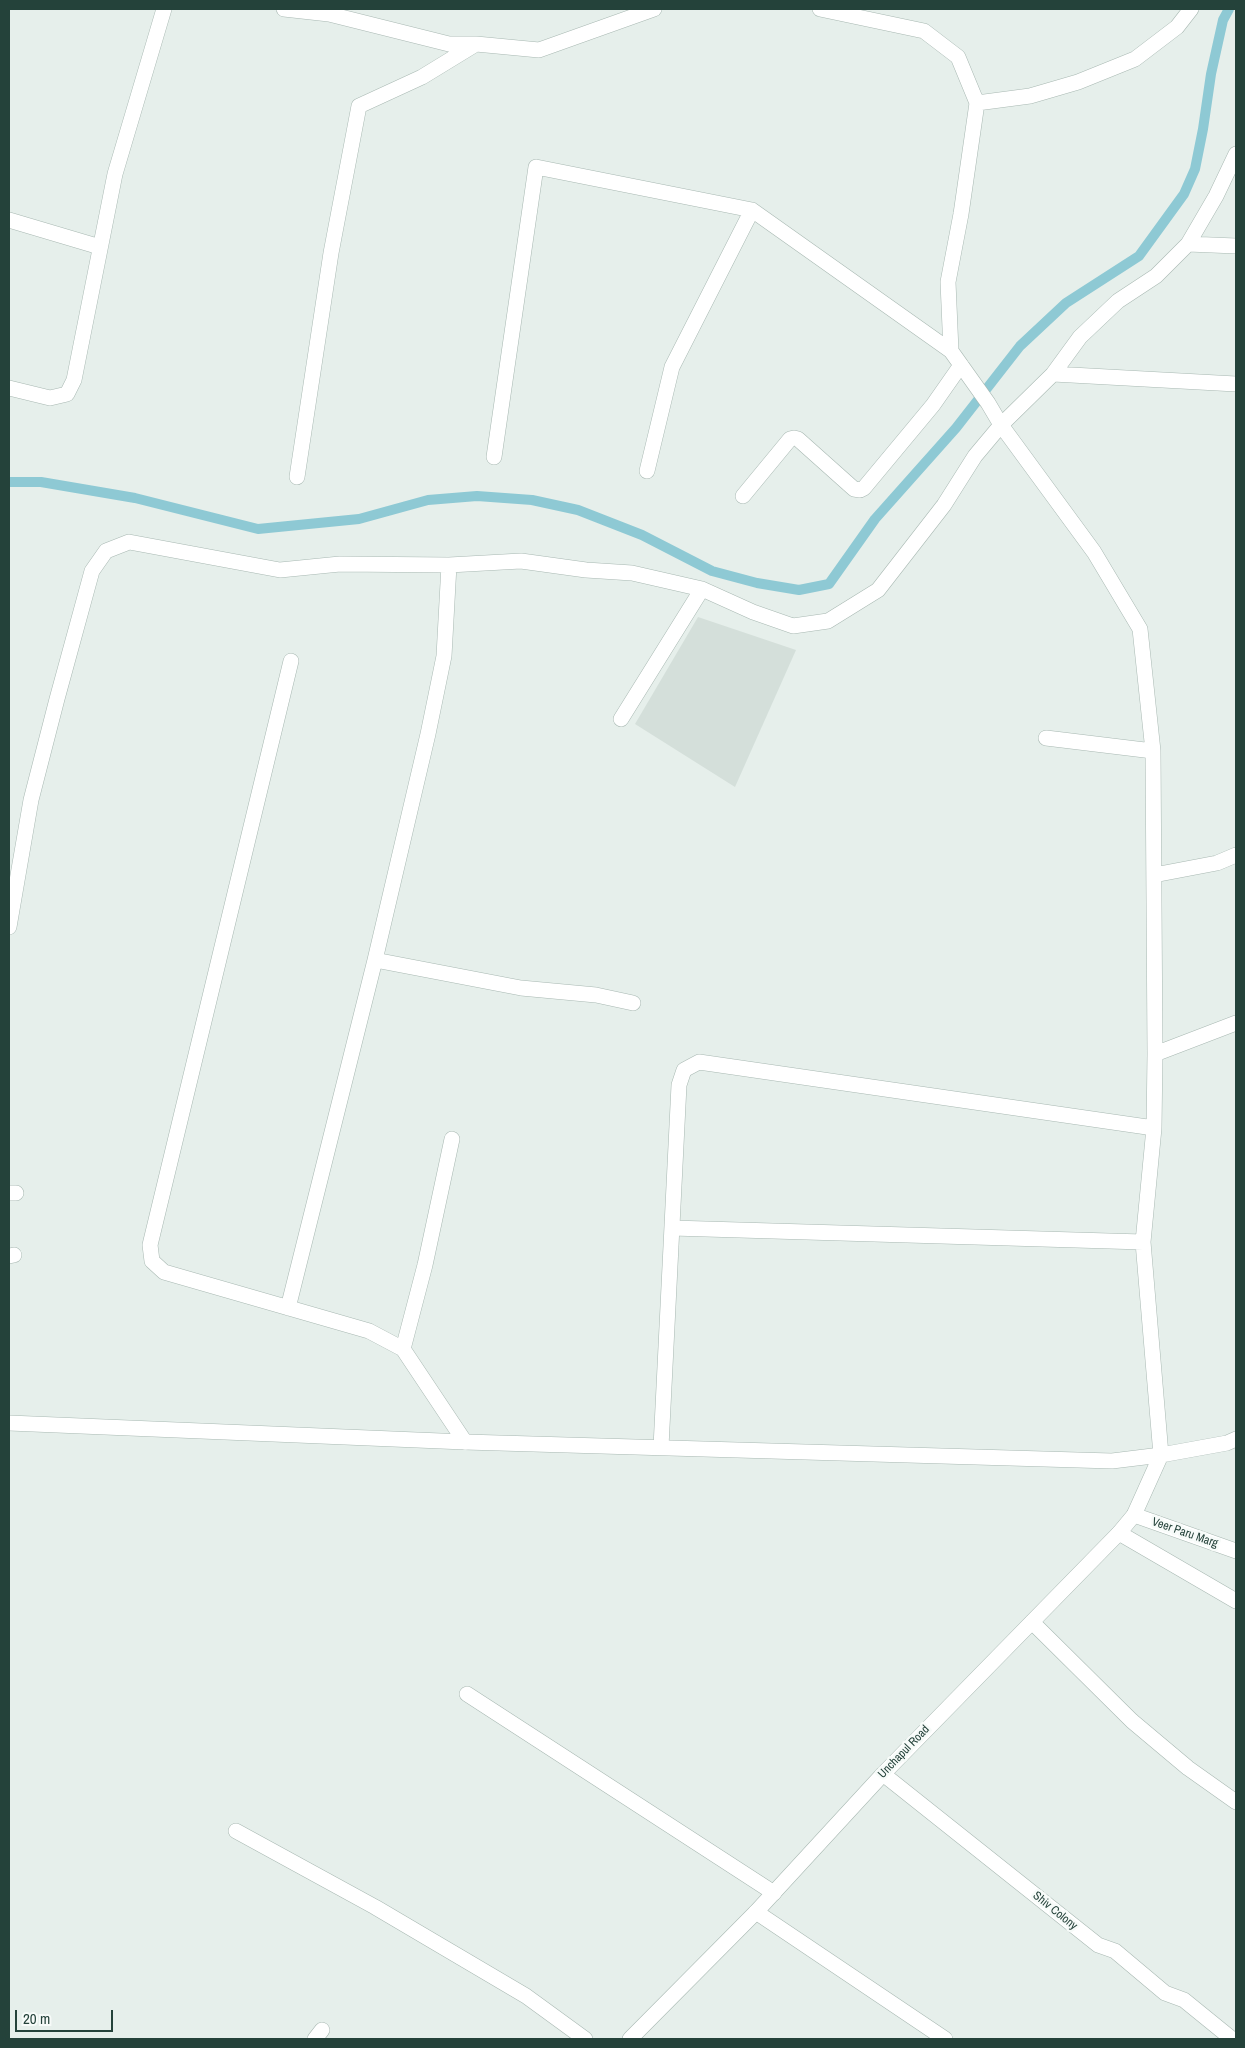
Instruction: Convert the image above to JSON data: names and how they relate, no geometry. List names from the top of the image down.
{
  "streets": {
    "street": ["Veer Paru Marg", "Unchapul Road", "Shiv Colony"]
  },
  "crossings": [
    ["Veer Paru Marg", "Unchapul Road"],
    ["Unchapul Road", "Shiv Colony"]
  ],
  "scale_bar": "20 m"
}
